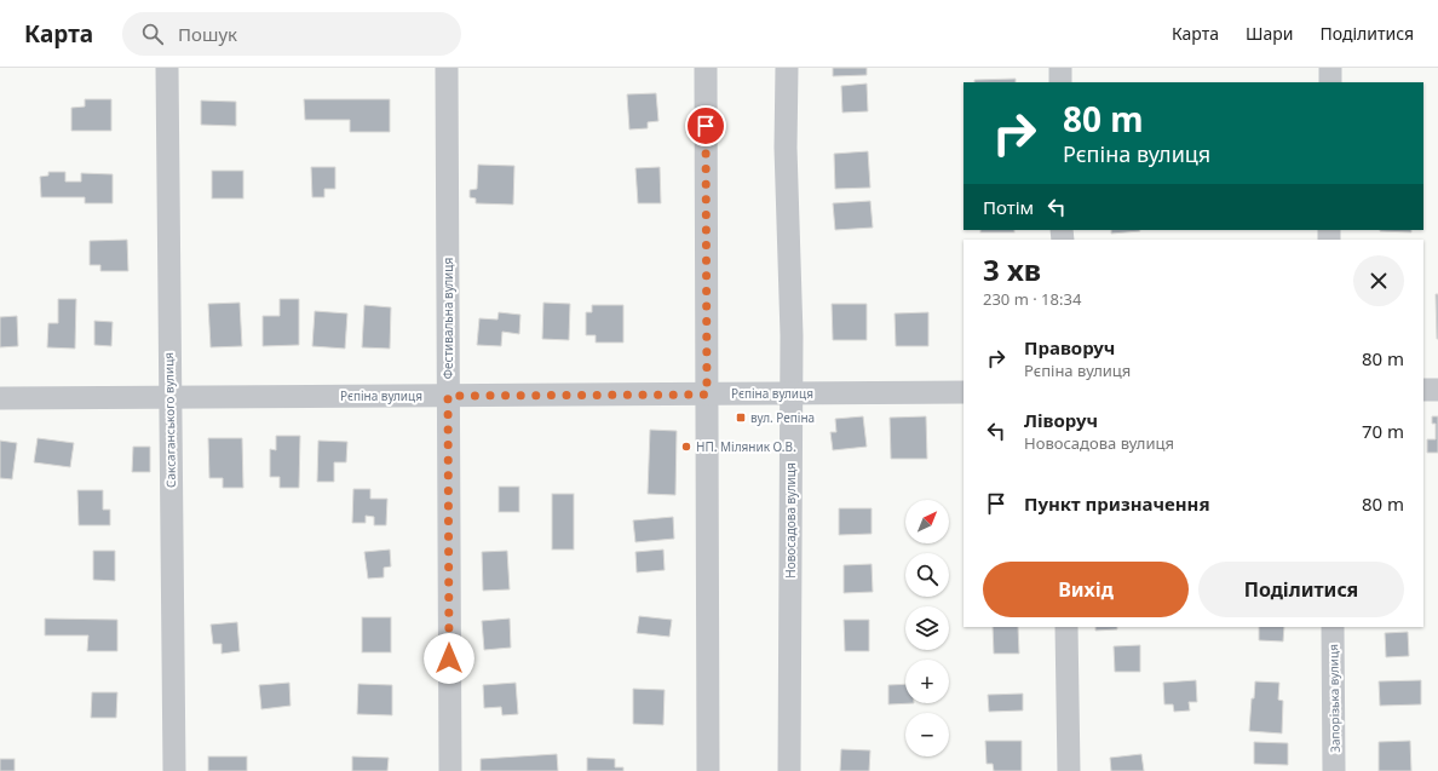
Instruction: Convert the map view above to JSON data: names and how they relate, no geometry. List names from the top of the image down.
{
  "streets": {
    "street": [
      "Фестивальна вулиця",
      "Рєпіна вулиця",
      "Саксаганського вулиця",
      "Новосадова вулиця",
      "Запорізька вулиця"
    ]
  },
  "crossings": [
    ["Фестивальна вулиця", "Рєпіна вулиця"],
    ["Рєпіна вулиця", "Саксаганського вулиця"],
    ["Рєпіна вулиця", "Новосадова вулиця"]
  ],
  "places": {
    "transit": ["вул. Репіна"],
    "other": ["НП. Міляник О.В."]
  },
  "north": "top right",
  "page": {
    "header": "Карта",
    "search": "Пошук",
    "nav": ["Карта", "Шари", "Поділитися"],
    "turn": ["80 m", "Рєпіна вулиця"],
    "then": "Потім",
    "heading": ["3 хв", "230 m · 18:34"],
    "list": [
      {
        "name": "Праворуч",
        "note": "Рєпіна вулиця",
        "value": "80 m"
      },
      {
        "name": "Ліворуч",
        "note": "Новосадова вулиця",
        "value": "70 m"
      },
      {
        "name": "Пункт призначення",
        "value": "80 m"
      }
    ],
    "map_buttons": ["+", "−"],
    "buttons": ["Вихід", "Поділитися"]
  }
}
